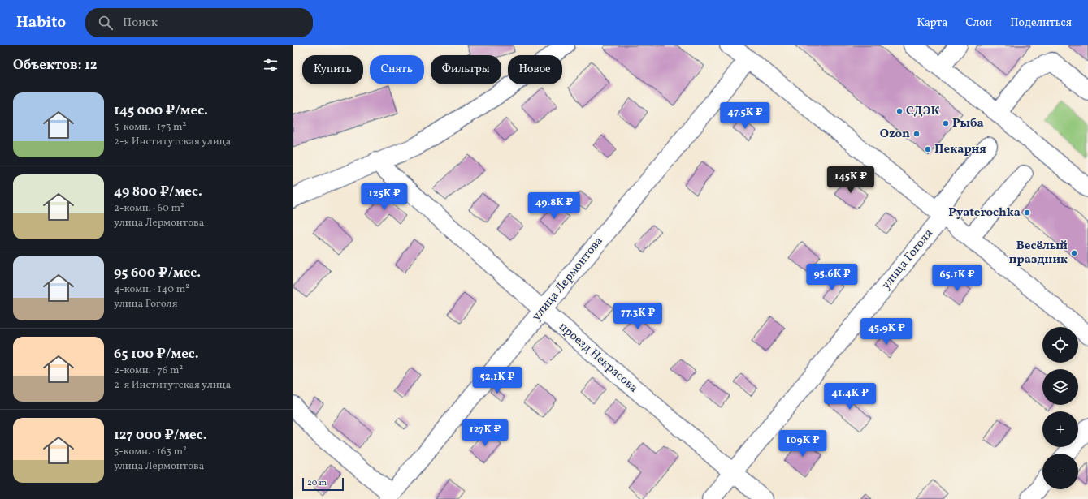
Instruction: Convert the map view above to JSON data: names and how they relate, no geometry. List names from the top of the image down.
{
  "streets": {
    "street": ["улица Гоголя", "улица Лермонтова", "проезд Некрасова"]
  },
  "crossings": [
    ["улица Гоголя", "проезд Некрасова"],
    ["улица Лермонтова", "проезд Некрасова"]
  ],
  "places": [
    "СДЭК",
    "Рыба",
    "Ozon",
    "Пекарня",
    "Pyaterochka",
    "Весёлый праздник"
  ],
  "scale_bar": "20 m",
  "page": {
    "header": "Habito",
    "search": "Поиск",
    "nav": ["Карта", "Слои", "Поделиться"],
    "heading": "Объектов: 12",
    "chip": [
      "Купить",
      "Снять",
      "Фильтры",
      "Новое"
    ],
    "list": [
      {
        "name": "145 000 ₽/мес.",
        "note": "5-комн. · 173 m² · 2-я Институтская улица"
      },
      {
        "name": "49 800 ₽/мес.",
        "note": "2-комн. · 60 m² · улица Лермонтова"
      },
      {
        "name": "95 600 ₽/мес.",
        "note": "4-комн. · 140 m² · улица Гоголя"
      },
      {
        "name": "65 100 ₽/мес.",
        "note": "2-комн. · 76 m² · 2-я Институтская улица"
      },
      {
        "name": "127 000 ₽/мес.",
        "note": "5-комн. · 163 m² · улица Лермонтова"
      }
    ],
    "price": [
      "47.5K ₽",
      "145K ₽",
      "125K ₽",
      "49.8K ₽",
      "95.6K ₽",
      "65.1K ₽",
      "77.3K ₽",
      "45.9K ₽",
      "52.1K ₽",
      "41.4K ₽",
      "127K ₽",
      "109K ₽"
    ],
    "map_buttons": ["+", "−"],
    "scale": "20 m"
  }
}
